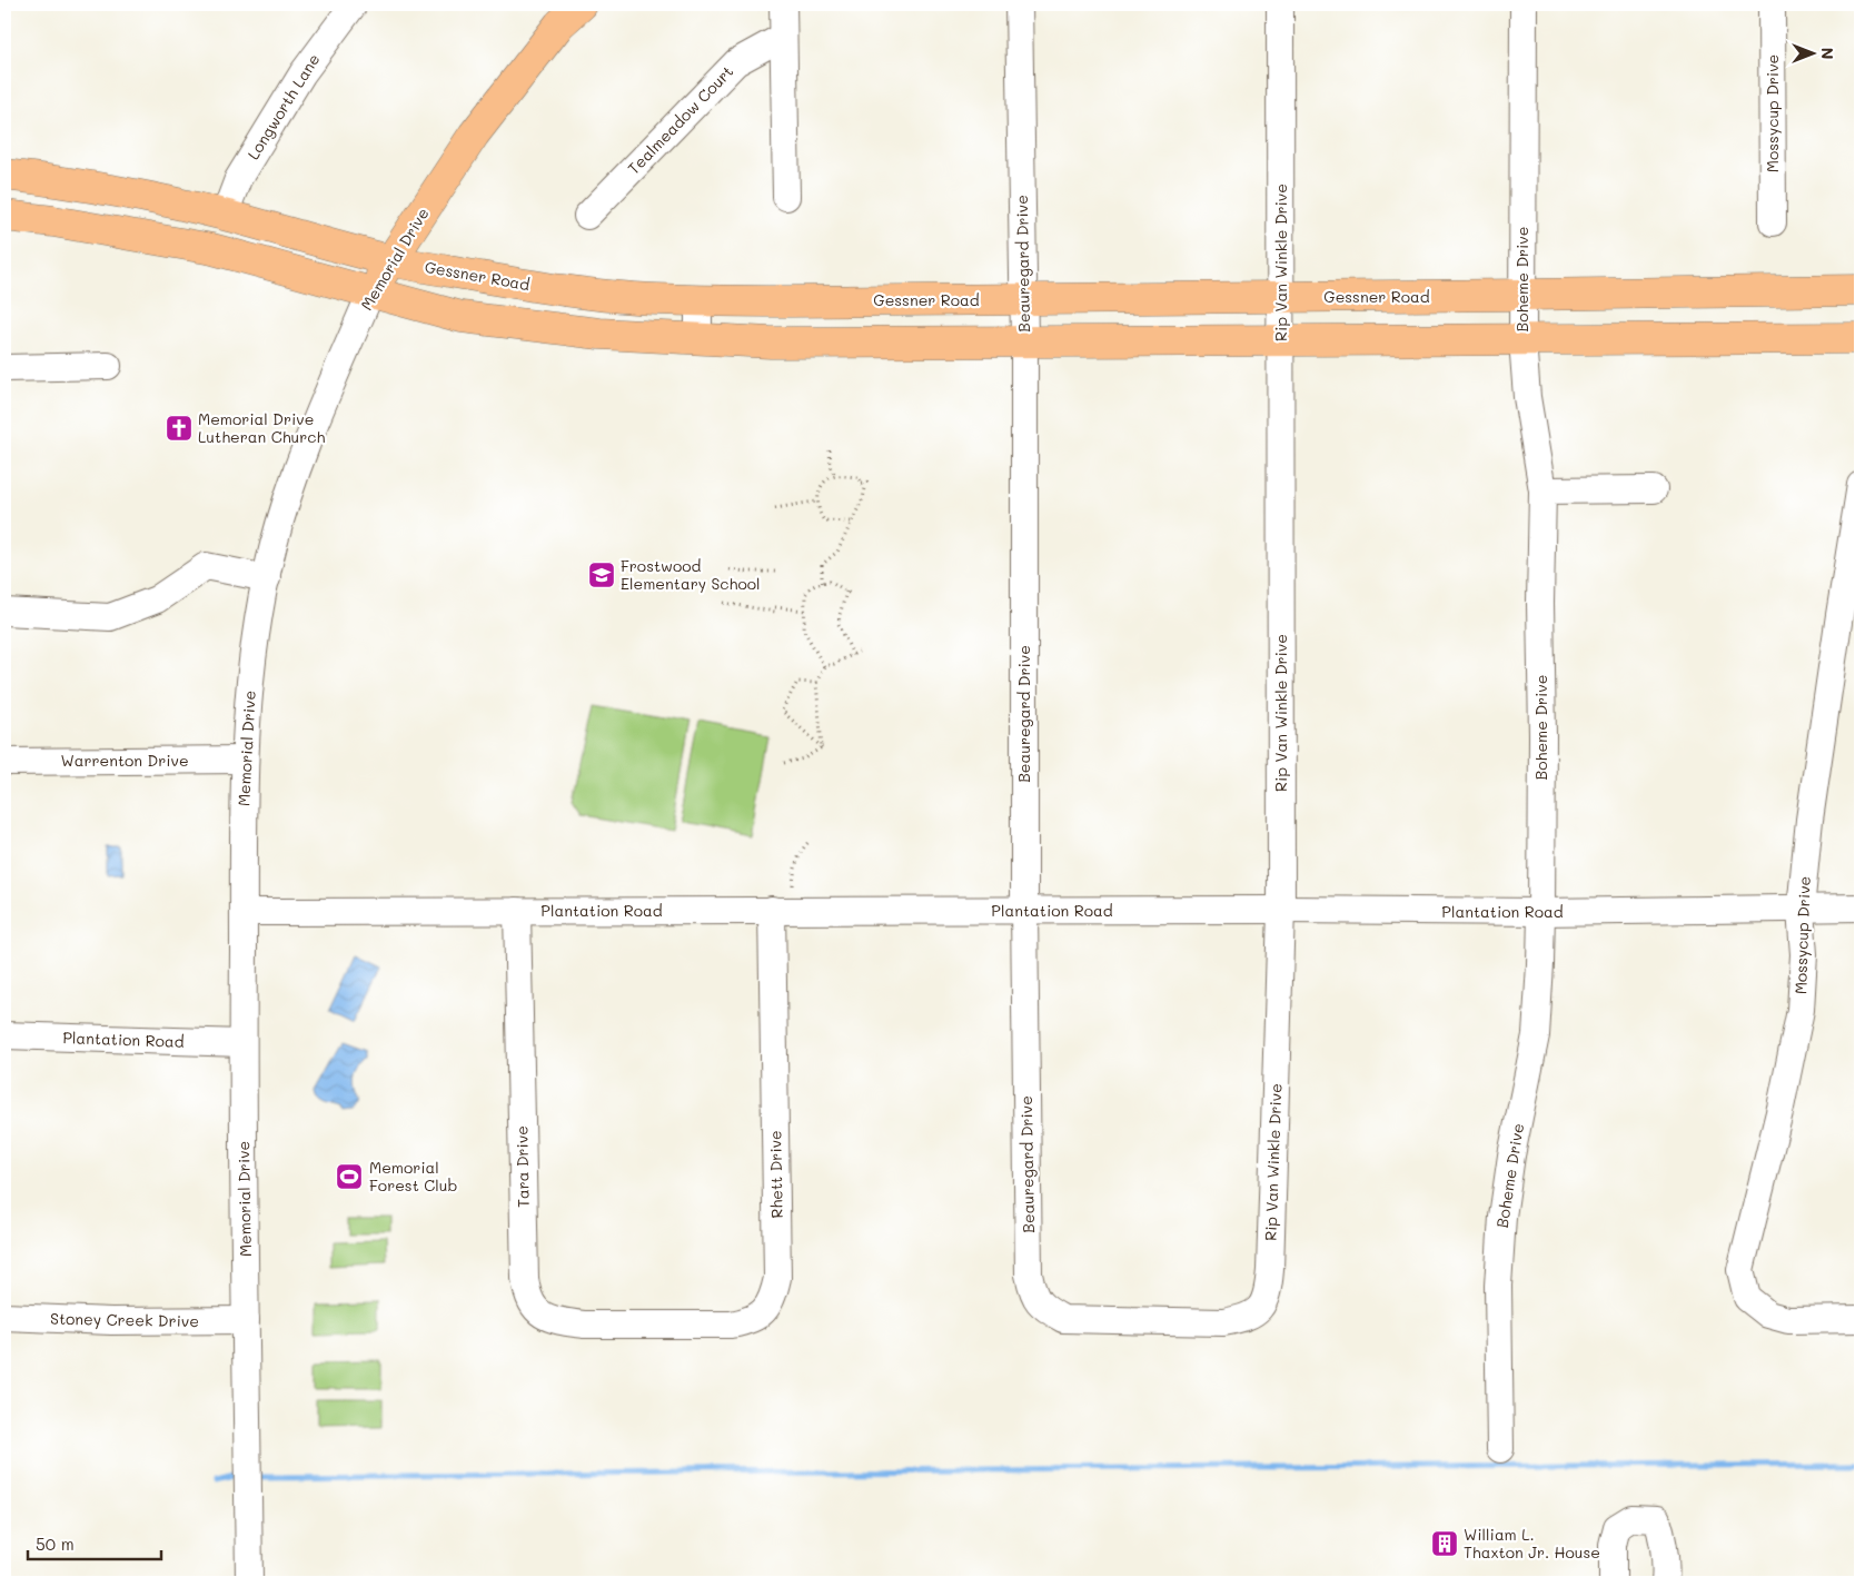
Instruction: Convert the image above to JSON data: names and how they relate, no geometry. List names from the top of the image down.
{
  "streets": {
    "main road": ["Memorial Drive", "Gessner Road"],
    "street": [
      "Longworth Lane",
      "Mossycup Drive",
      "Tealmeadow Court",
      "Rip Van Winkle Drive",
      "Beauregard Drive",
      "Boheme Drive",
      "Warrenton Drive",
      "Plantation Road",
      "Tara Drive",
      "Rhett Drive",
      "Stoney Creek Drive"
    ]
  },
  "crossings": [
    ["Longworth Lane", "Gessner Road"],
    ["Mossycup Drive", "Plantation Road"],
    ["Memorial Drive", "Gessner Road"],
    ["Memorial Drive", "Warrenton Drive"],
    ["Memorial Drive", "Plantation Road"],
    ["Memorial Drive", "Stoney Creek Drive"],
    ["Rip Van Winkle Drive", "Beauregard Drive"],
    ["Rip Van Winkle Drive", "Gessner Road"],
    ["Rip Van Winkle Drive", "Plantation Road"],
    ["Beauregard Drive", "Gessner Road"],
    ["Beauregard Drive", "Plantation Road"],
    ["Gessner Road", "Boheme Drive"],
    ["Boheme Drive", "Plantation Road"],
    ["Plantation Road", "Tara Drive"],
    ["Plantation Road", "Rhett Drive"],
    ["Tara Drive", "Rhett Drive"]
  ],
  "places": {
    "church": ["Memorial Drive Lutheran Church"],
    "school or university": ["Frostwood Elementary School"],
    "sports": ["Memorial Forest Club"],
    "building": ["William L. Thaxton Jr. House"]
  },
  "scale_bar": "50 m",
  "north": "right"
}
